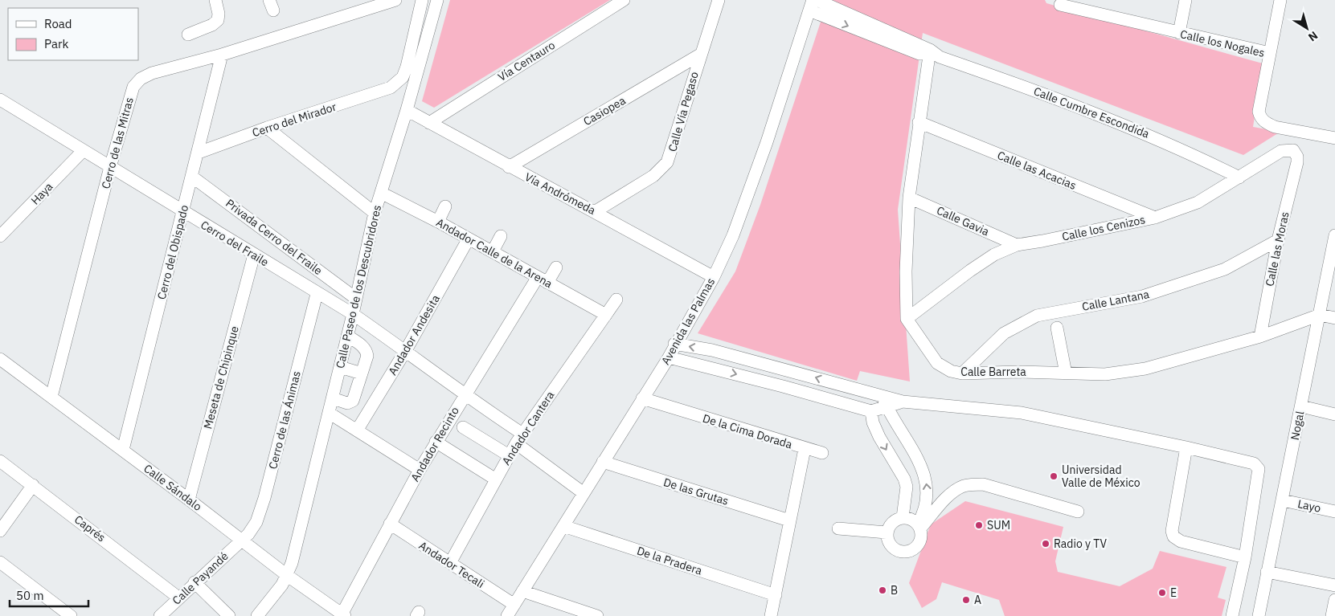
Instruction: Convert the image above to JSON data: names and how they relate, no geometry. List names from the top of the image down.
{
  "streets": {
    "street": [
      "Calle los Nogales",
      "Vía Centauro",
      "Casiopea",
      "Calle Vía Pegaso",
      "Calle Cumbre Escondida",
      "Cerro del Mirador",
      "Cerro de las Mitras",
      "Calle las Acacias",
      "Haya",
      "Vía Andrómeda",
      "Calle Gavia",
      "Calle los Cenizos",
      "Privada Cerro del Fraile",
      "Cerro del Fraile",
      "Calle las Moras",
      "Cerro del Obispado",
      "Andador Calle de la Arena",
      "Calle Paseo de los Descubridores",
      "Calle Lantana",
      "Avenida las Palmas",
      "Andador Andesita",
      "Calle Barreta",
      "Meseta de Chipinque",
      "Cerro de las Ánimas",
      "Nogal",
      "Andador Cantera",
      "De la Cima Dorada",
      "Andador Recinto",
      "Calle Sándalo",
      "De las Grutas",
      "Layo",
      "Caprés",
      "De la Pradera",
      "Andador Tecali",
      "Calle Payandé"
    ]
  },
  "crossings": [
    ["Vía Centauro", "Vía Andrómeda"],
    ["Casiopea", "Calle Vía Pegaso"],
    ["Casiopea", "Vía Andrómeda"],
    ["Calle Vía Pegaso", "Vía Andrómeda"],
    ["Calle Cumbre Escondida", "Calle los Cenizos"],
    ["Calle Cumbre Escondida", "Avenida las Palmas"],
    ["Cerro del Mirador", "Cerro del Obispado"],
    ["Cerro de las Mitras", "Cerro del Fraile"],
    ["Cerro de las Mitras", "Cerro del Obispado"],
    ["Cerro de las Mitras", "Calle Sándalo"],
    ["Calle las Acacias", "Calle los Cenizos"],
    ["Haya", "Cerro del Fraile"],
    ["Vía Andrómeda", "Calle Paseo de los Descubridores"],
    ["Vía Andrómeda", "Avenida las Palmas"],
    ["Calle Gavia", "Calle los Cenizos"],
    ["Calle los Cenizos", "Calle las Moras"],
    ["Calle los Cenizos", "Calle Barreta"],
    ["Privada Cerro del Fraile", "Cerro del Obispado"],
    ["Privada Cerro del Fraile", "Calle Paseo de los Descubridores"],
    ["Cerro del Fraile", "Cerro del Obispado"],
    ["Cerro del Fraile", "Calle Paseo de los Descubridores"],
    ["Cerro del Fraile", "Andador Andesita"],
    ["Cerro del Fraile", "Meseta de Chipinque"],
    ["Cerro del Fraile", "Cerro de las Ánimas"],
    ["Cerro del Fraile", "Andador Cantera"],
    ["Cerro del Fraile", "Andador Recinto"],
    ["Calle las Moras", "Calle Lantana"],
    ["Calle las Moras", "Calle Barreta"],
    ["Cerro del Obispado", "Calle Sándalo"],
    ["Andador Calle de la Arena", "Calle Paseo de los Descubridores"],
    ["Andador Calle de la Arena", "Andador Andesita"],
    ["Andador Calle de la Arena", "Andador Cantera"],
    ["Andador Calle de la Arena", "Andador Recinto"],
    ["Calle Paseo de los Descubridores", "Calle Sándalo"],
    ["Calle Lantana", "Calle Barreta"],
    ["Avenida las Palmas", "De la Cima Dorada"],
    ["Avenida las Palmas", "De las Grutas"],
    ["Avenida las Palmas", "De la Pradera"],
    ["Avenida las Palmas", "Andador Tecali"],
    ["Calle Barreta", "Nogal"],
    ["Meseta de Chipinque", "Calle Sándalo"],
    ["Cerro de las Ánimas", "Calle Sándalo"],
    ["Cerro de las Ánimas", "Calle Payandé"],
    ["Nogal", "Layo"],
    ["Andador Cantera", "Andador Tecali"],
    ["De la Cima Dorada", "De las Grutas"],
    ["De la Cima Dorada", "De la Pradera"],
    ["Andador Recinto", "Calle Sándalo"],
    ["Andador Recinto", "Andador Tecali"],
    ["Calle Sándalo", "Calle Payandé"],
    ["Caprés", "Calle Payandé"]
  ],
  "places": [
    "Universidad Valle de México",
    "SUM",
    "Radio y TV",
    "B",
    "E",
    "A"
  ],
  "legend": ["Road", "Park"],
  "scale_bar": "50 m",
  "north": "bottom right"
}
